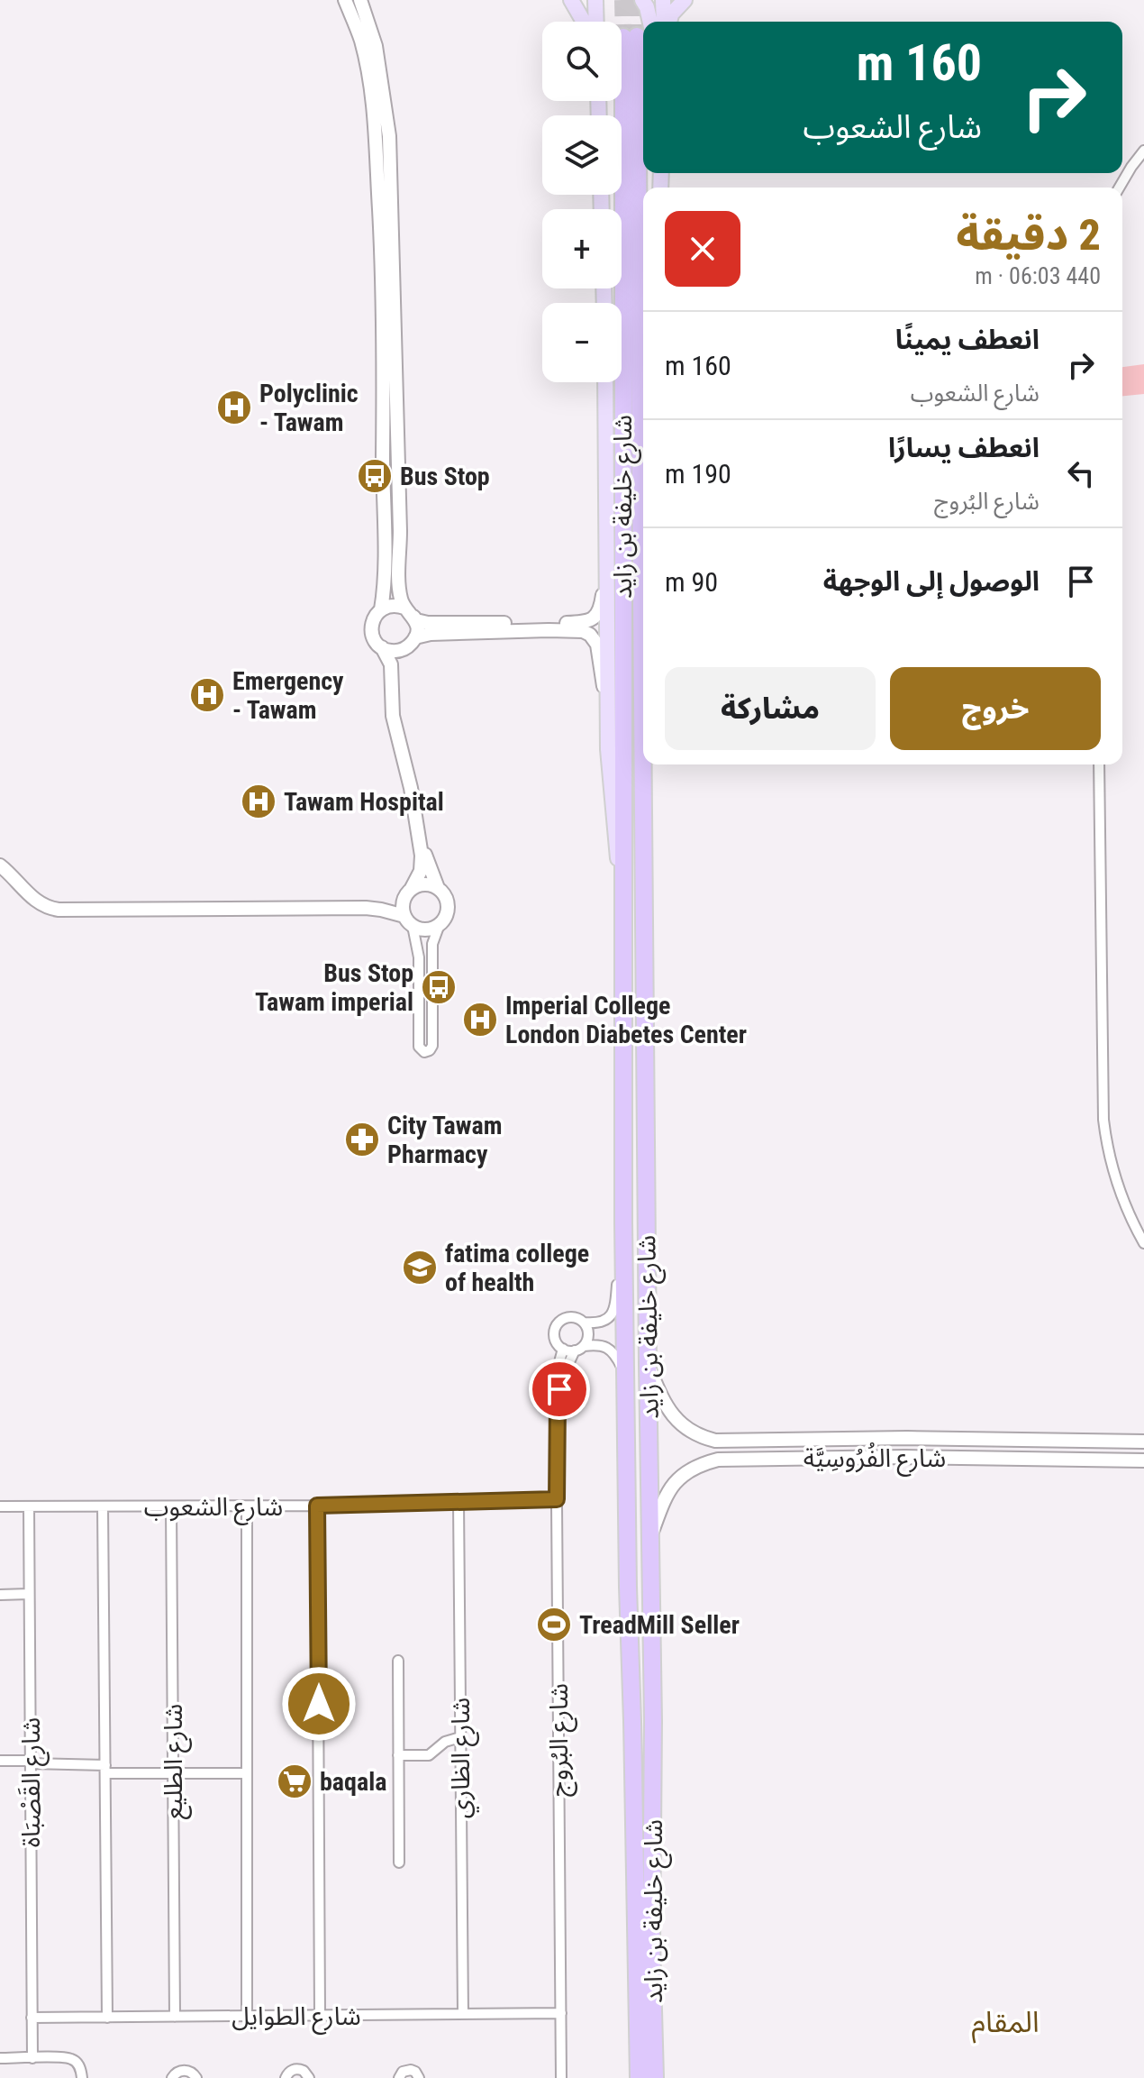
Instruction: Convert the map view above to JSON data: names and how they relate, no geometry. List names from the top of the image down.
{
  "streets": {
    "highway": ["شارع خليفة بن زايد"],
    "street": [
      "شارع الفُرُوسِيَّة",
      "شارع الشعوب",
      "شارع البُروج",
      "شارع الظاري",
      "شارع الطليع",
      "شارع القَصْبَاة",
      "شارع الطوايل"
    ]
  },
  "crossings": [
    ["شارع خليفة بن زايد", "شارع الفُرُوسِيَّة"],
    ["شارع الشعوب", "شارع البُروج"],
    ["شارع الشعوب", "شارع الظاري"],
    ["شارع الشعوب", "شارع الطليع"],
    ["شارع الشعوب", "شارع القَصْبَاة"],
    ["شارع البُروج", "شارع الطوايل"],
    ["شارع الظاري", "شارع الطوايل"],
    ["شارع الطليع", "شارع الطوايل"],
    ["شارع القَصْبَاة", "شارع الطوايل"]
  ],
  "districts": ["المقام"],
  "places": {
    "hospital": [
      "Polyclinic - Tawam",
      "Emergency - Tawam",
      "Tawam Hospital",
      "Imperial College London Diabetes Center"
    ],
    "bus stop": ["Bus Stop", "Bus Stop Tawam imperial"],
    "pharmacy": ["City Tawam Pharmacy"],
    "school or university": ["fatima college of health"],
    "sports": ["TreadMill Seller"],
    "supermarket": ["baqala"]
  },
  "page": {
    "map_buttons": ["+", "−"],
    "turn": ["160 m", "شارع الشعوب"],
    "heading": ["2 دقيقة", "440 m · 06:03"],
    "list": [
      {
        "name": "انعطف يمينًا",
        "note": "شارع الشعوب",
        "value": "160 m"
      },
      {
        "name": "انعطف يسارًا",
        "note": "شارع البُروج",
        "value": "190 m"
      },
      {
        "name": "الوصول إلى الوجهة",
        "value": "90 m"
      }
    ],
    "buttons": ["خروج", "مشاركة"]
  }
}
